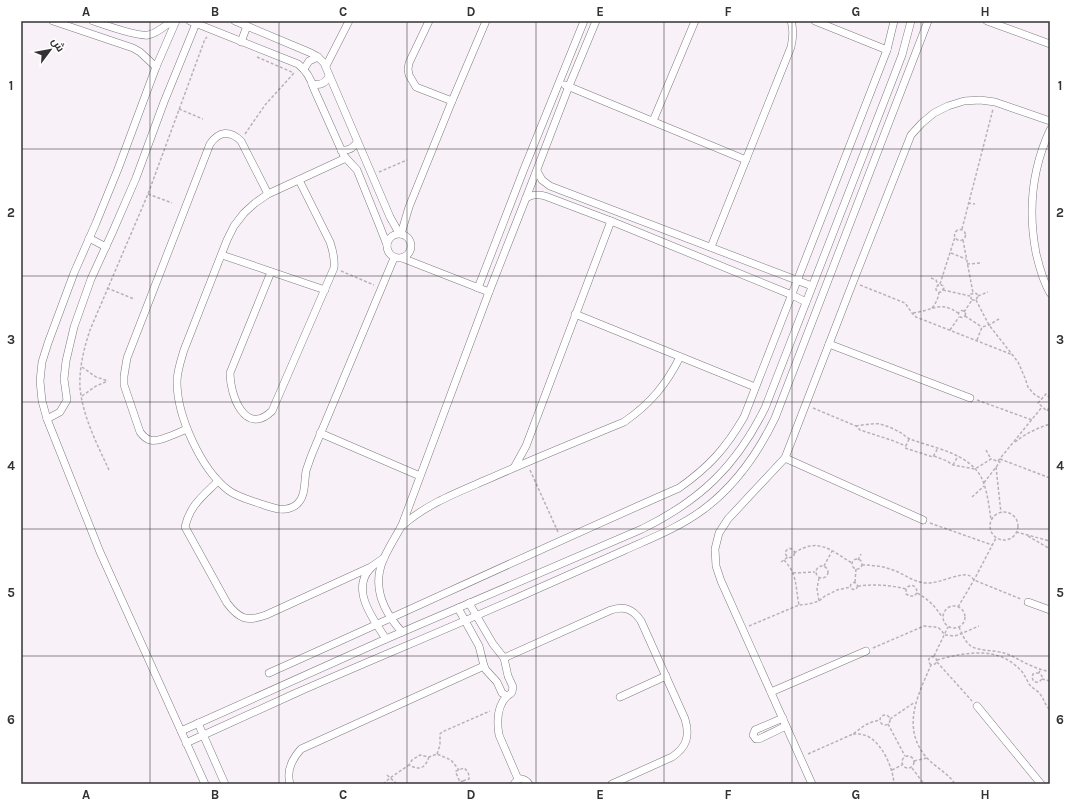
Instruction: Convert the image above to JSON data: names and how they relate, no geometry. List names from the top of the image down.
{
  "north": "top right",
  "grid": {
    "columns": [
      "A",
      "B",
      "C",
      "D",
      "E",
      "F",
      "G",
      "H"
    ],
    "rows": [
      "1",
      "2",
      "3",
      "4",
      "5",
      "6"
    ]
  }
}
